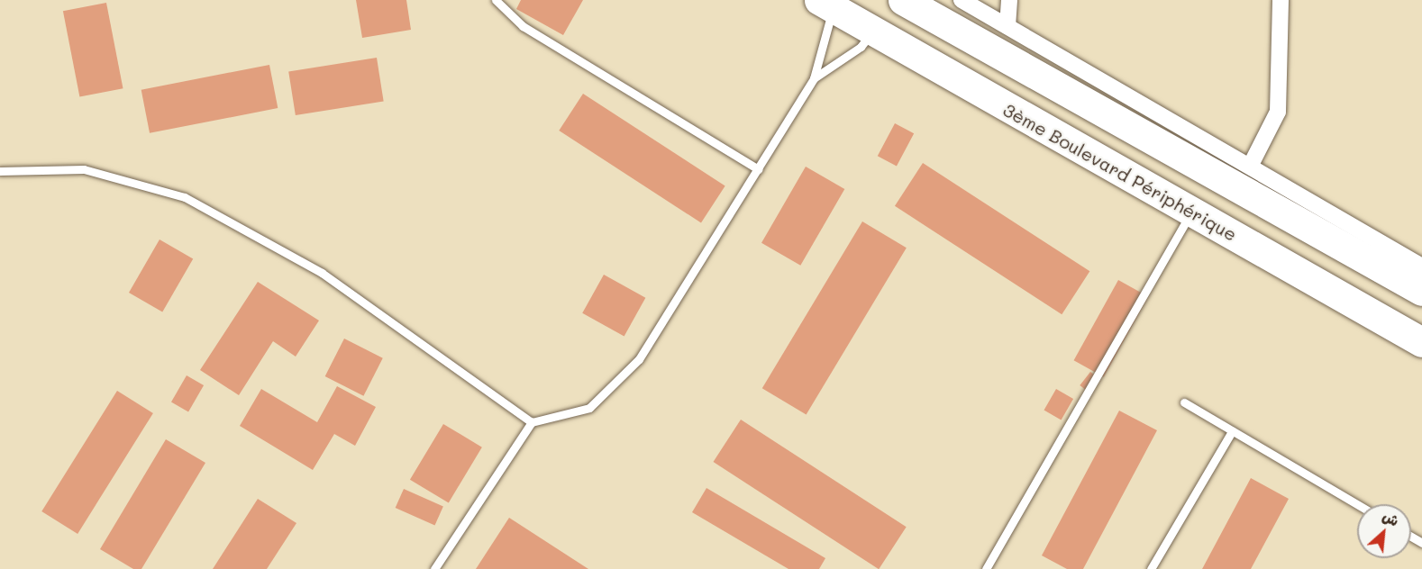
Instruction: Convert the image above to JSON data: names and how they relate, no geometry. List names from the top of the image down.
{
  "streets": {
    "highway": ["3ème Boulevard Périphérique"]
  },
  "north": "top right"
}
